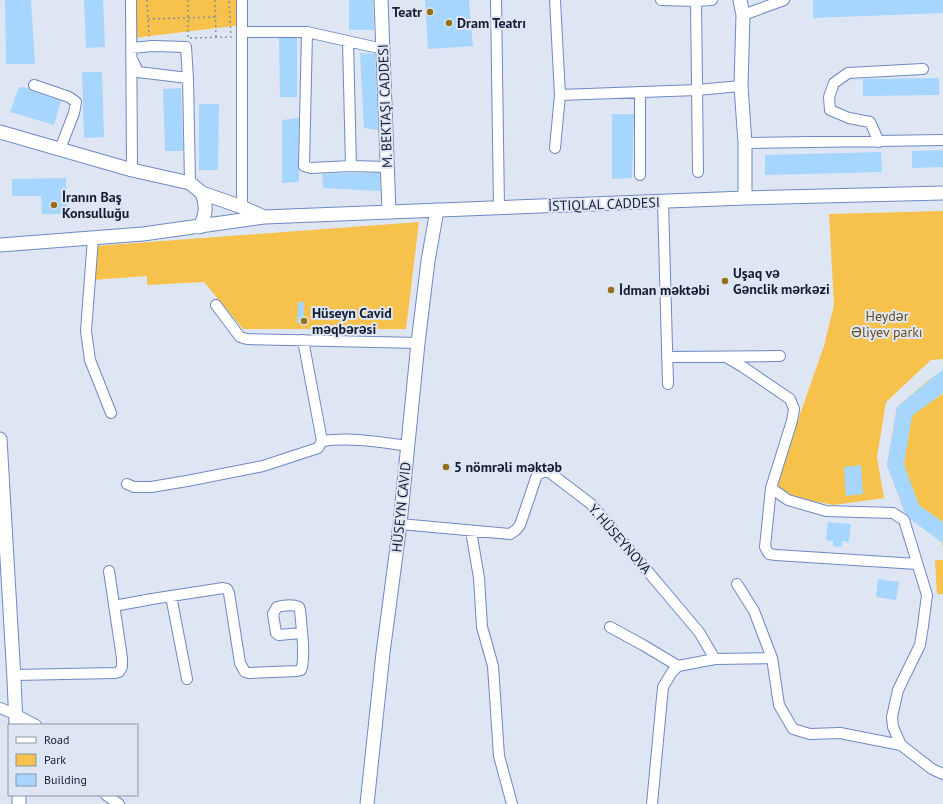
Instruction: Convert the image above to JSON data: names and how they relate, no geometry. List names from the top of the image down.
{
  "streets": {
    "main road": ["M. BEKTAŞI CADDESI", "İSTIQLAL CADDESI", "HÜSEYN CAVID"],
    "street": ["Y. HÜSEYNOVA"]
  },
  "crossings": [
    ["M. BEKTAŞI CADDESI", "İSTIQLAL CADDESI"],
    ["İSTIQLAL CADDESI", "HÜSEYN CAVID"],
    ["HÜSEYN CAVID", "Y. HÜSEYNOVA"]
  ],
  "parks": ["Heydər Əliyev parkı"],
  "places": [
    "Teatr",
    "Dram Teatrı",
    "İranın Baş Konsulluğu",
    "Uşaq və Gənclik mərkəzi",
    "İdman məktəbi",
    "Hüseyn Cavid məqbərəsi",
    "5 nömrəli məktəb"
  ],
  "legend": ["Road", "Park", "Building"]
}
